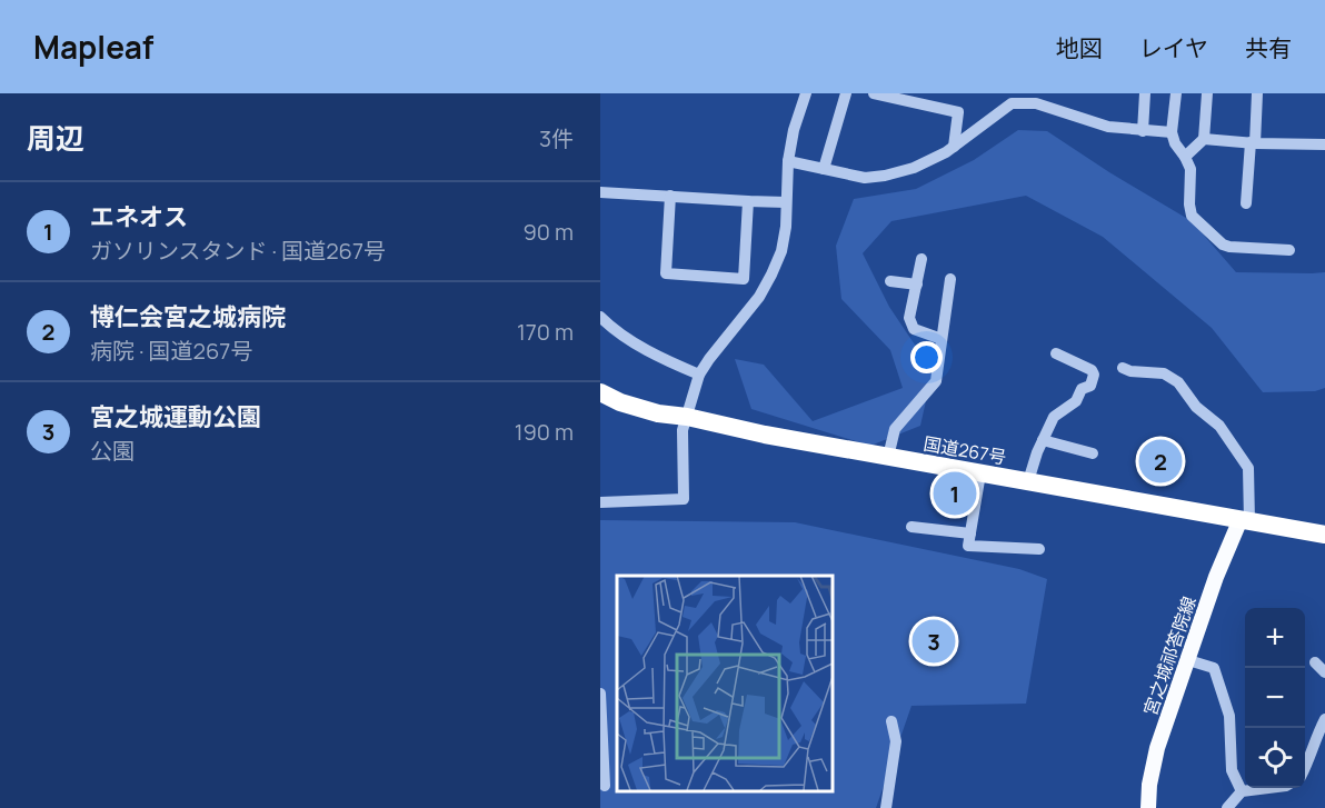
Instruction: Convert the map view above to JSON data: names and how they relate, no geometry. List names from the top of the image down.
{
  "streets": {
    "highway": ["国道267号"],
    "main road": ["宮之城祁答院線"]
  },
  "crossings": [
    ["国道267号", "宮之城祁答院線"]
  ],
  "page": {
    "header": "Mapleaf",
    "nav": ["地図", "レイヤ", "共有"],
    "heading": ["周辺", "3件"],
    "list": [
      {
        "mark": "1",
        "name": "エネオス",
        "note": "ガソリンスタンド · 国道267号",
        "value": "90 m"
      },
      {
        "mark": "2",
        "name": "博仁会宮之城病院",
        "note": "病院 · 国道267号",
        "value": "170 m"
      },
      {
        "mark": "3",
        "name": "宮之城運動公園",
        "note": "公園",
        "value": "190 m"
      }
    ],
    "pins": ["2", "1", "3"],
    "map_buttons": ["+", "−"]
  }
}
